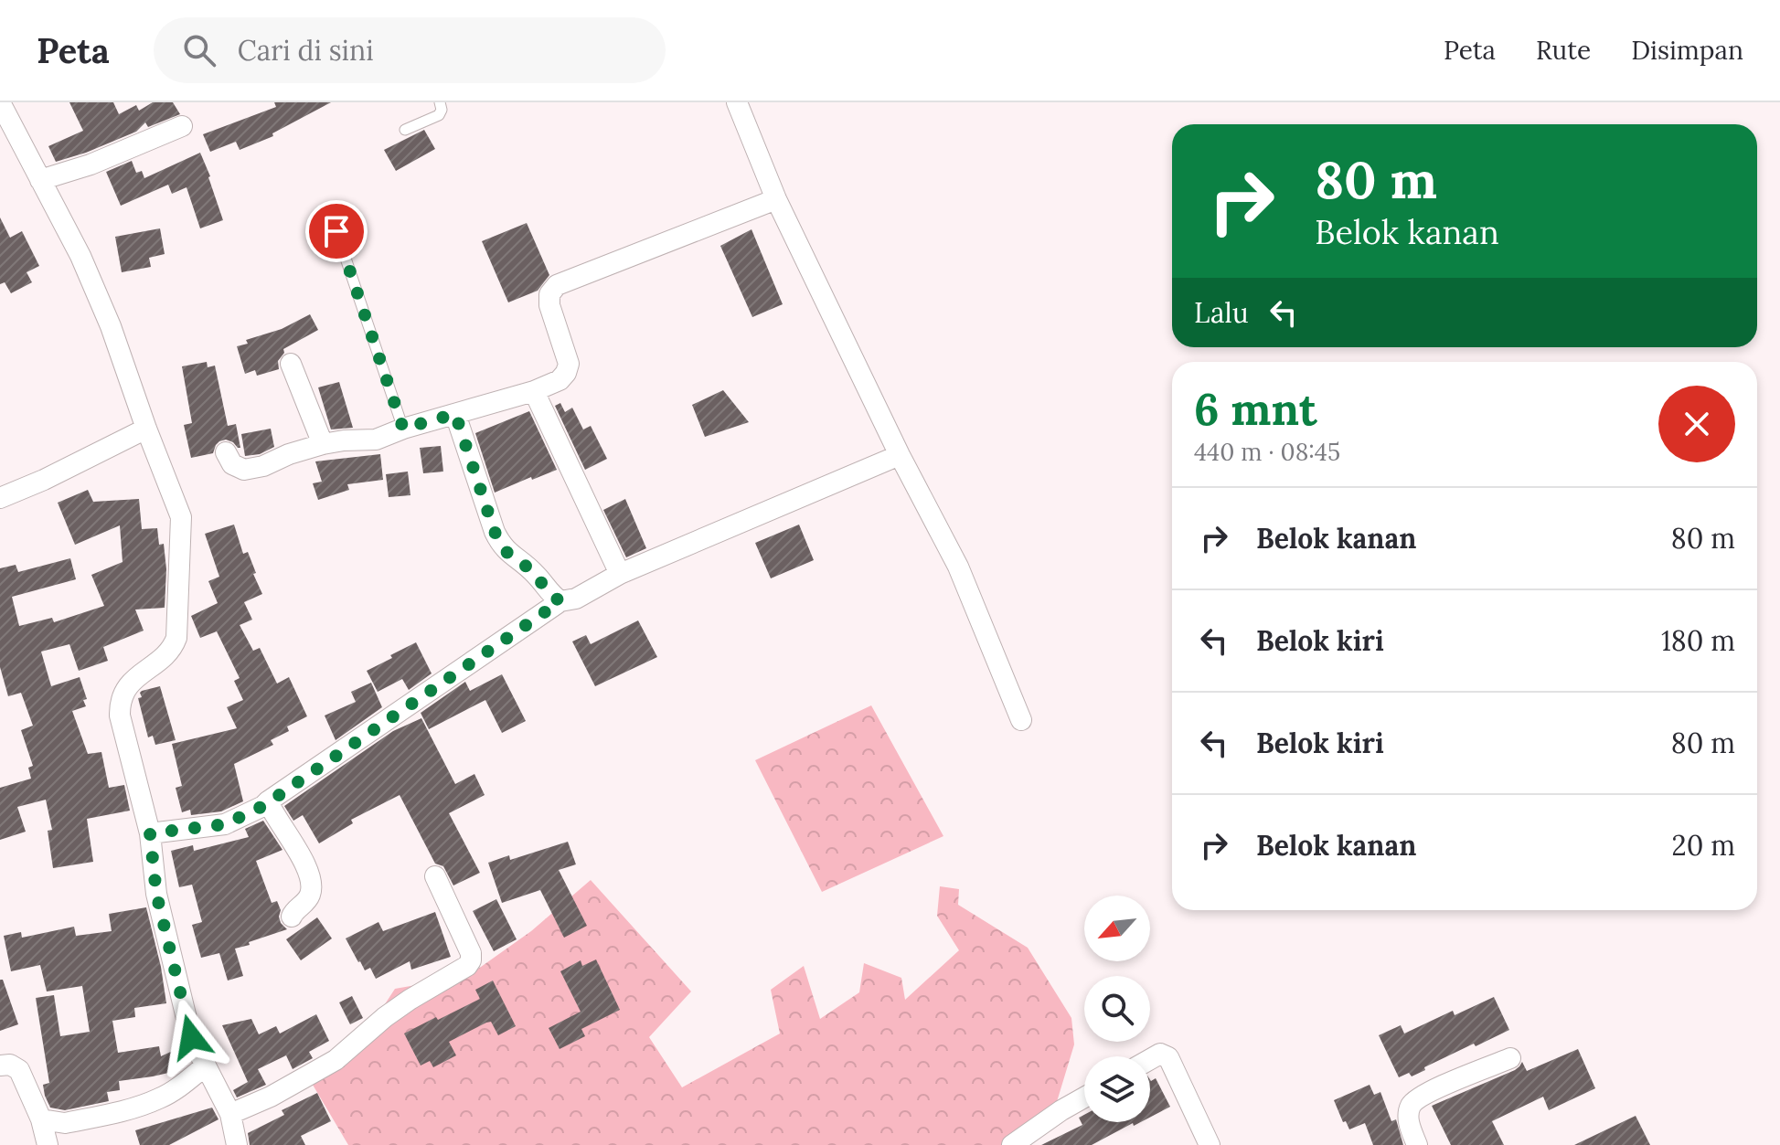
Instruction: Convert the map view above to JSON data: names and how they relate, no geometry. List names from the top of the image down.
{
  "north": "bottom left",
  "page": {
    "header": "Peta",
    "search": "Cari di sini",
    "nav": ["Peta", "Rute", "Disimpan"],
    "turn": ["80 m", "Belok kanan"],
    "then": "Lalu",
    "heading": ["6 mnt", "440 m · 08:45"],
    "list": [
      {
        "name": "Belok kanan",
        "value": "80 m"
      },
      {
        "name": "Belok kiri",
        "value": "180 m"
      },
      {
        "name": "Belok kiri",
        "value": "80 m"
      },
      {
        "name": "Belok kanan",
        "value": "20 m"
      }
    ]
  }
}
